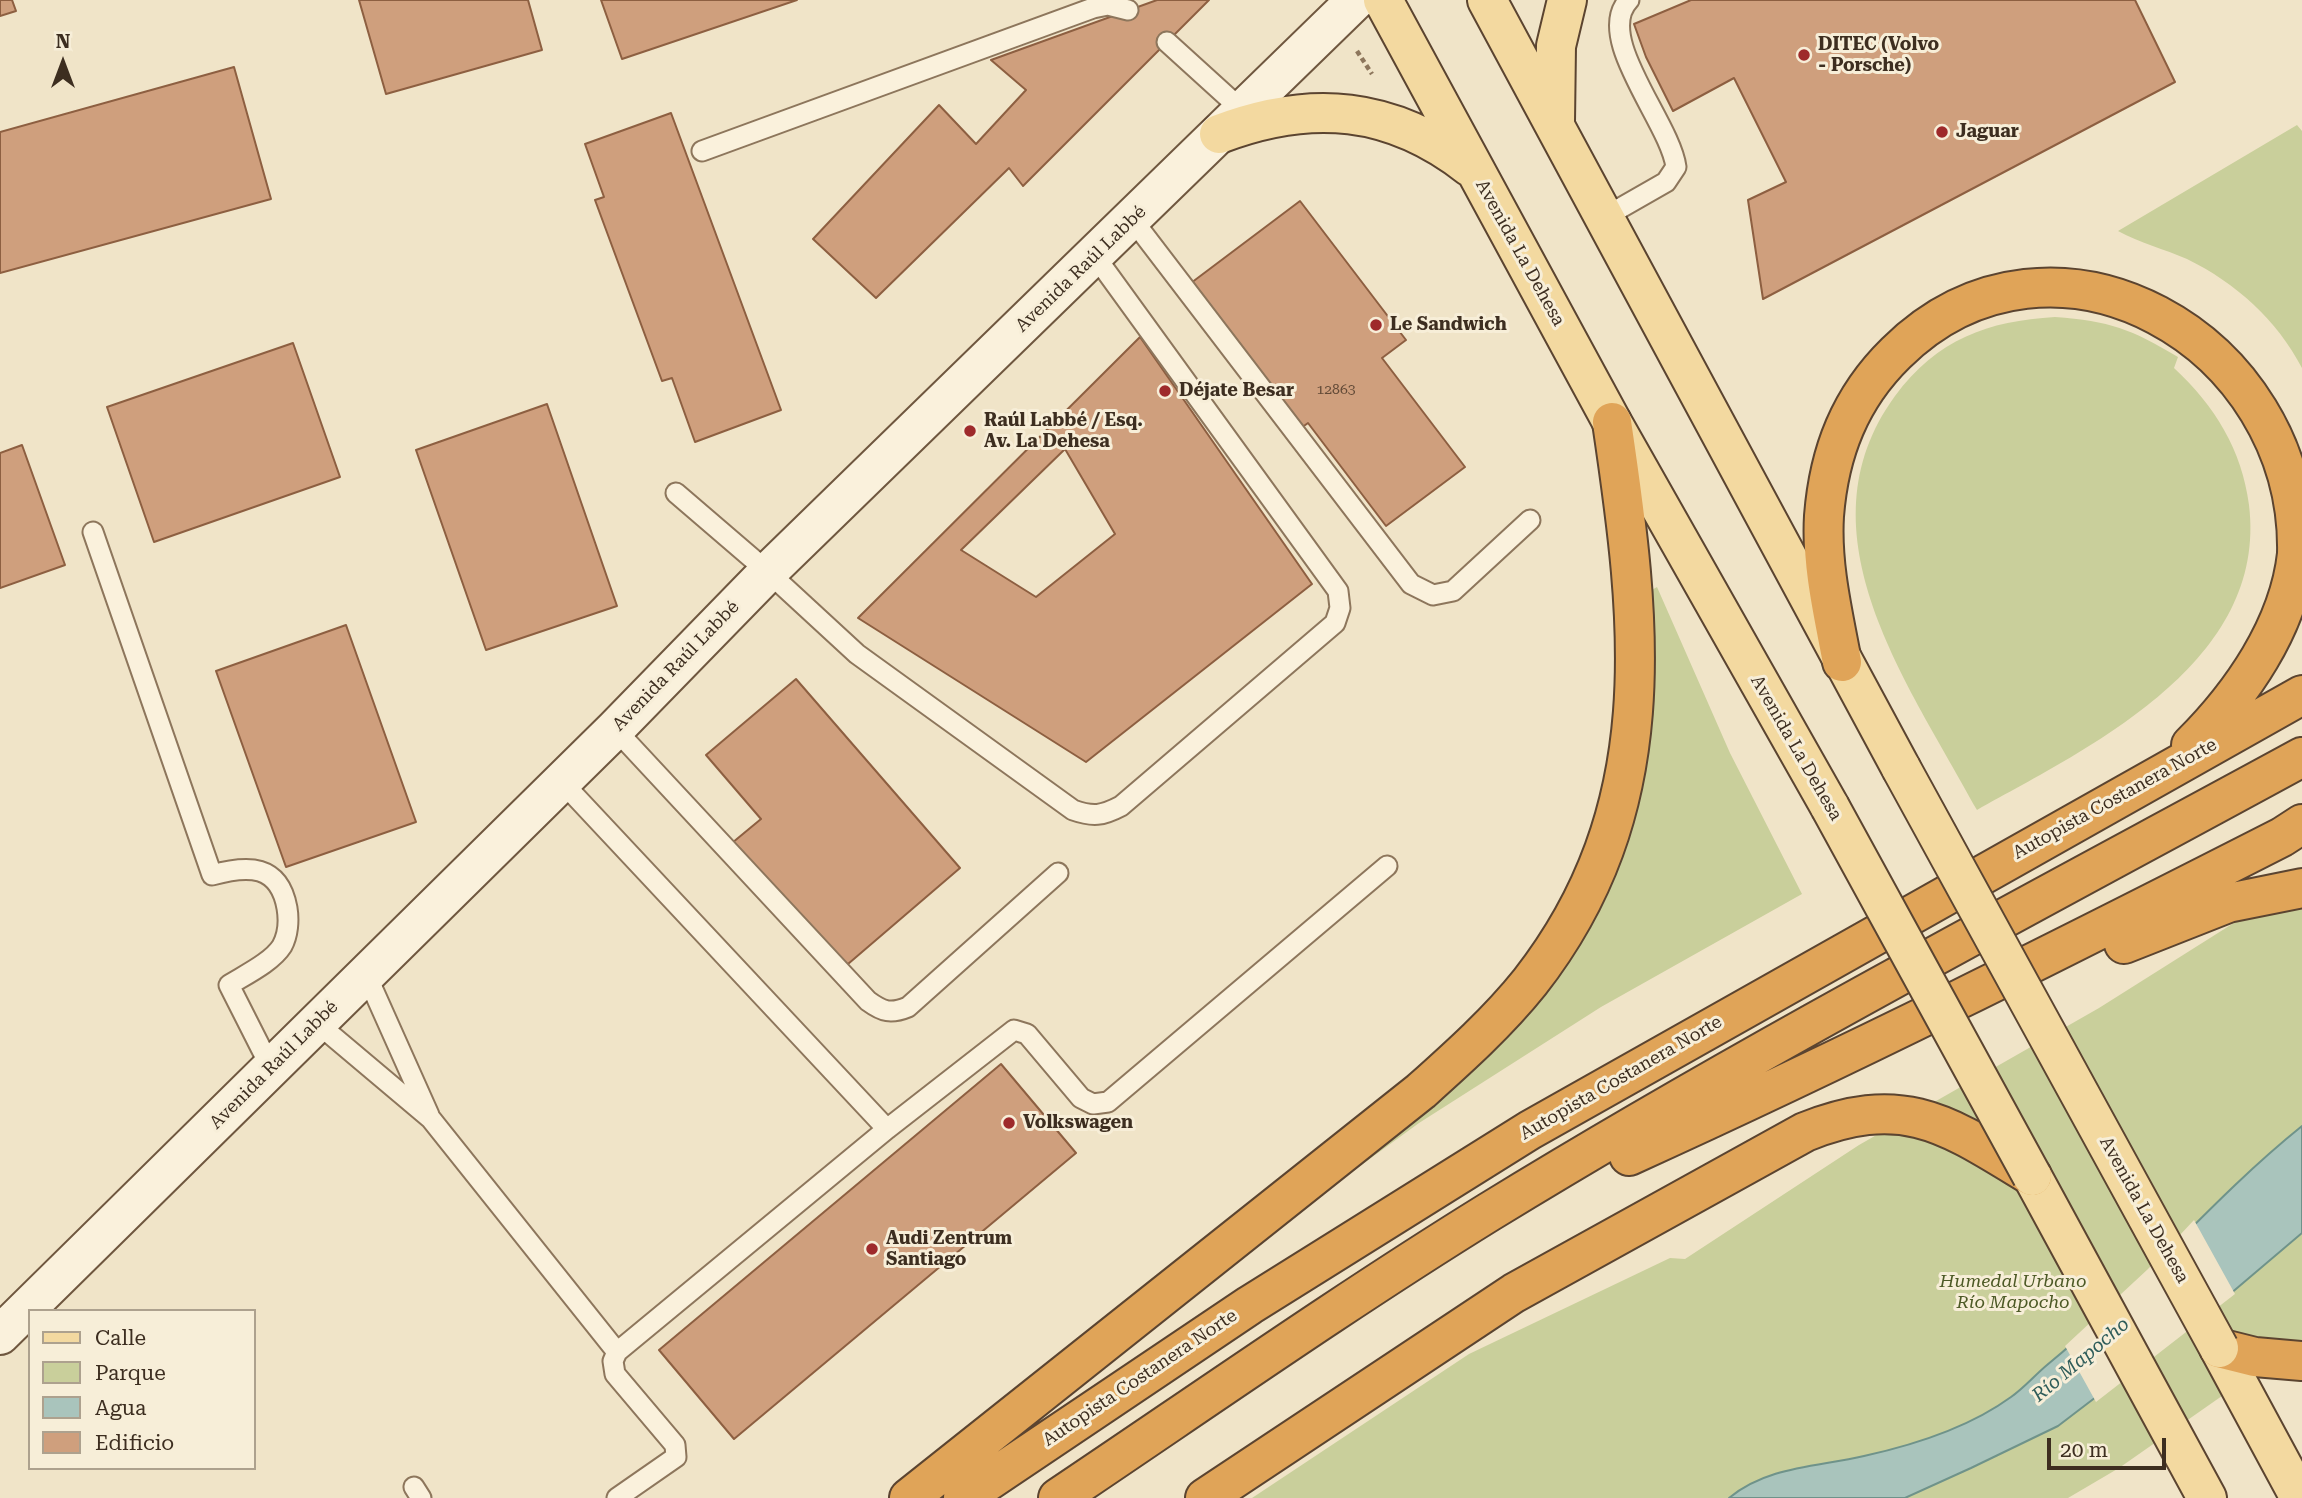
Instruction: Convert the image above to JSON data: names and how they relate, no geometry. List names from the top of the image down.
{
  "streets": {
    "highway": ["Autopista Costanera Norte"],
    "main road": ["Avenida La Dehesa", "Avenida Raúl Labbé"]
  },
  "water": ["Río Mapocho"],
  "parks": ["Humedal Urbano Río Mapocho"],
  "places": [
    "DITEC (Volvo - Porsche)",
    "Jaguar",
    "Le Sandwich",
    "Déjate Besar",
    "Raúl Labbé / Esq. Av. La Dehesa",
    "Volkswagen",
    "Audi Zentrum Santiago"
  ],
  "house_numbers": ["12863"],
  "legend": [
    "Calle",
    "Parque",
    "Agua",
    "Edificio"
  ],
  "scale_bar": "20 m",
  "north": "top"
}
